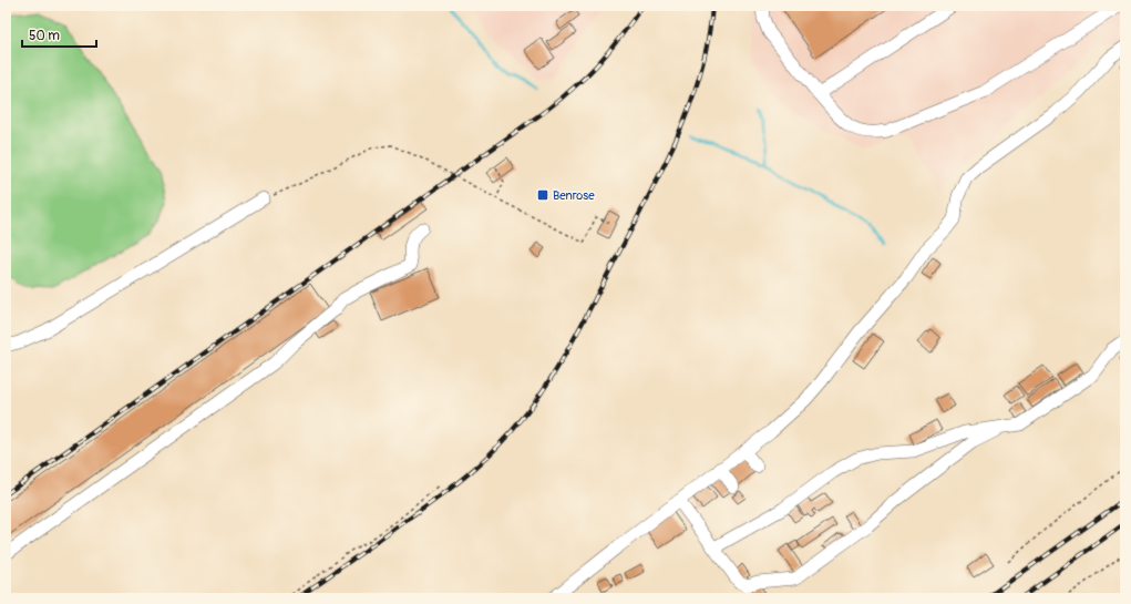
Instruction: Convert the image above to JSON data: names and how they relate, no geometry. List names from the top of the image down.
{
  "places": {
    "transit": ["Benrose"]
  },
  "scale_bar": "50 m"
}
